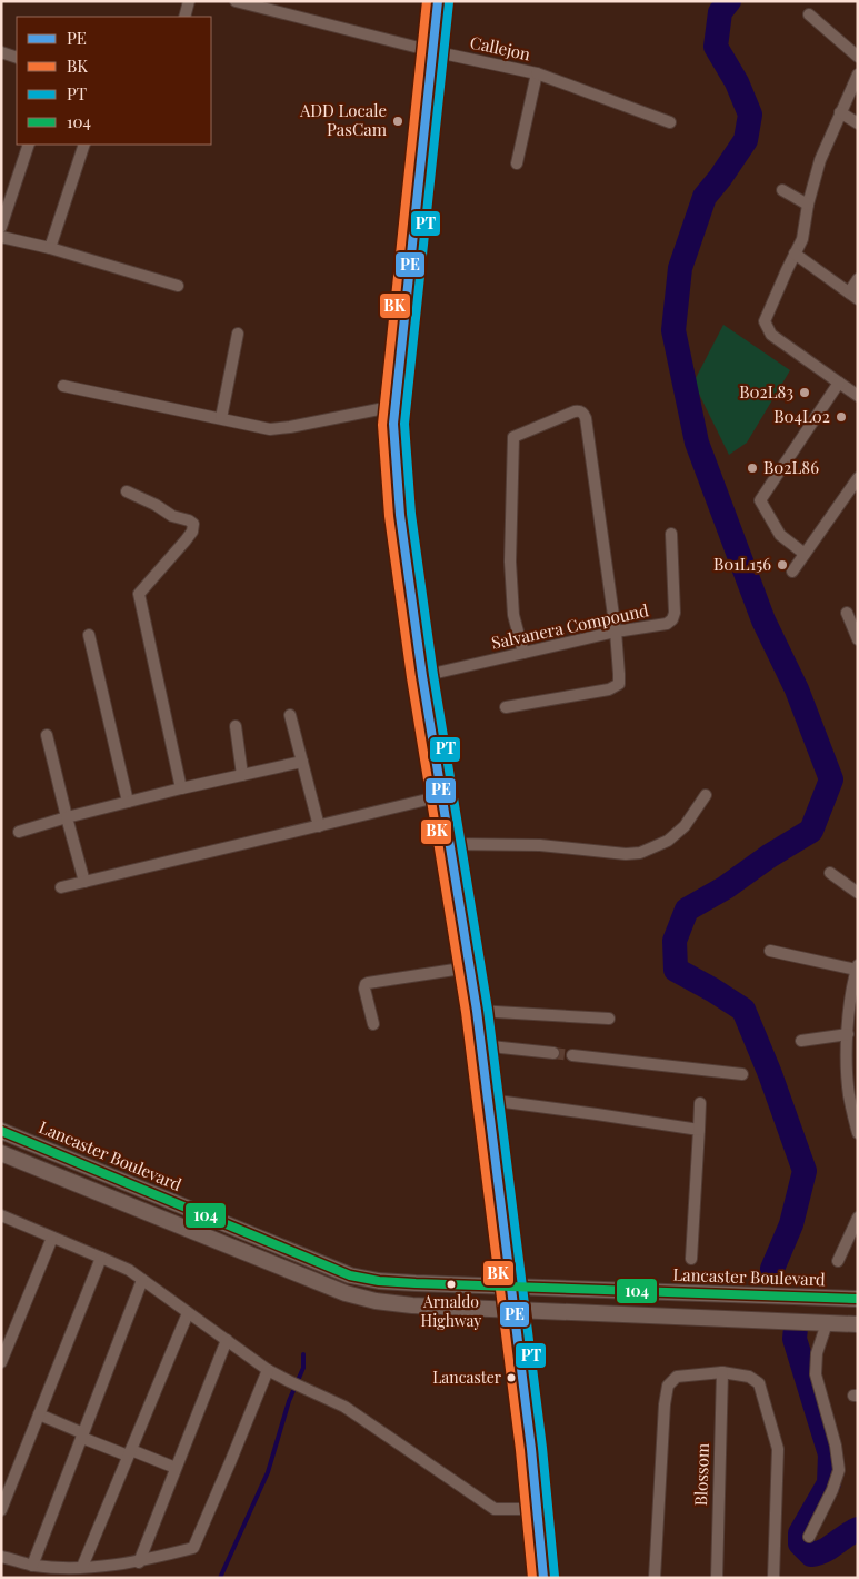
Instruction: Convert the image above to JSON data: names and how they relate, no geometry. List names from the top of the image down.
{
  "streets": {
    "main road": ["Lancaster Boulevard"],
    "street": ["Callejon", "Salvanera Compound", "Blossom"]
  },
  "places": [
    "ADD Locale PasCam",
    "B02L83",
    "B04L02",
    "B02L86",
    "B01L156",
    "Arnaldo Highway",
    "Lancaster"
  ],
  "lines": [
    "transit line PE",
    "transit line BK",
    "transit line PT",
    "transit line 104"
  ],
  "legend": [
    "PE",
    "BK",
    "PT",
    "104"
  ]
}
